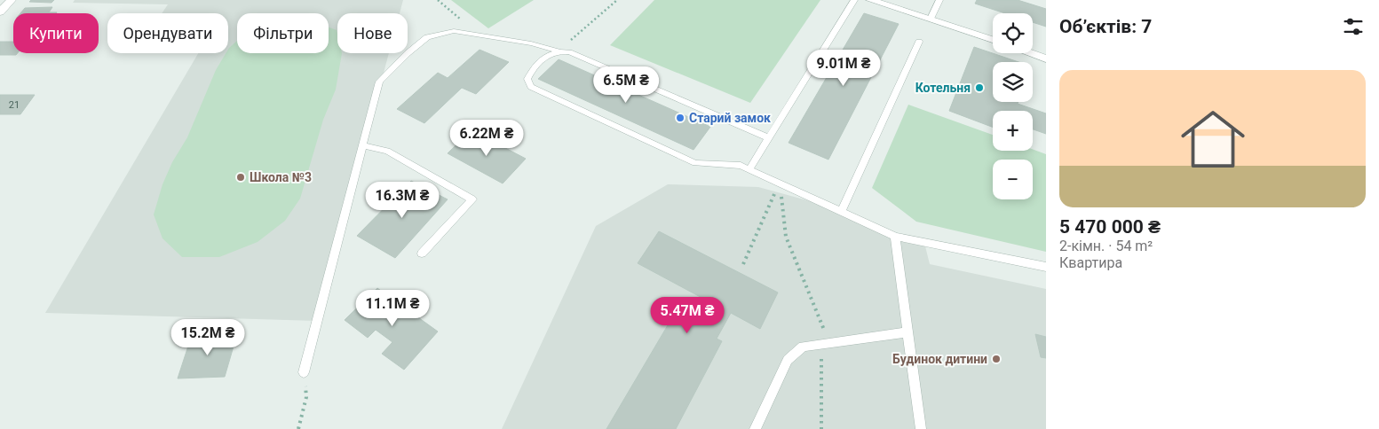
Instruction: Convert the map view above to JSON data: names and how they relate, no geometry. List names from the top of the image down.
{
  "places": [
    "Котельня",
    "Старий замок",
    "Школа №3",
    "Будинок дитини"
  ],
  "house_numbers": ["21"],
  "page": {
    "heading": "Об’єктів: 7",
    "map_buttons": ["+", "−"],
    "chip": [
      "Купити",
      "Орендувати",
      "Фільтри",
      "Нове"
    ],
    "price": [
      "9.01M ₴",
      "6.5M ₴",
      "6.22M ₴",
      "16.3M ₴",
      "11.1M ₴",
      "5.47M ₴",
      "15.2M ₴"
    ],
    "list": [
      {
        "name": "5 470 000 ₴",
        "note": "2-кімн. · 54 m² · Квартира"
      }
    ]
  }
}
